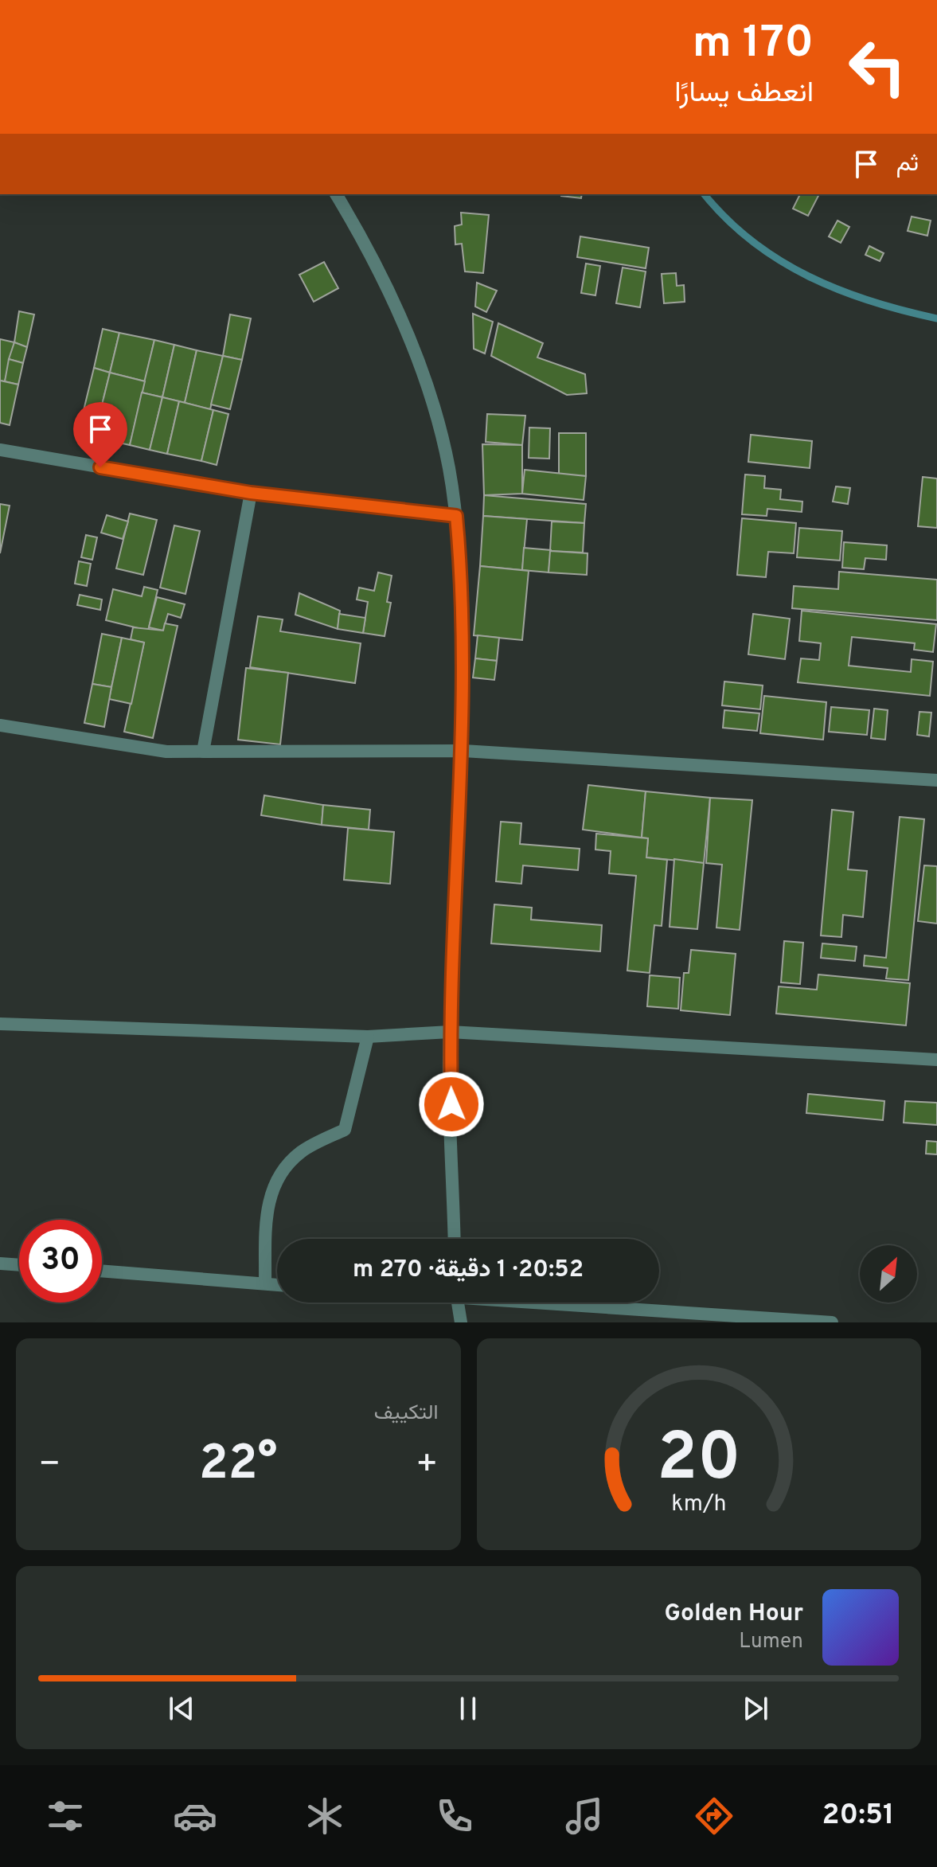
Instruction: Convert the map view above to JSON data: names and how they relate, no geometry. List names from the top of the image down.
{
  "north": "top right",
  "page": {
    "turn": ["170 m", "انعطف يسارًا"],
    "then": "ثم",
    "limit": "30",
    "trip": "20:52 · 1 دقيقة · 270 m",
    "tile": "التكييف",
    "heat": ["−", "22°", "+"],
    "song": ["Golden Hour", "Lumen"],
    "tabs": "20:51",
    "gauge": ["20", "km/h"]
  }
}
